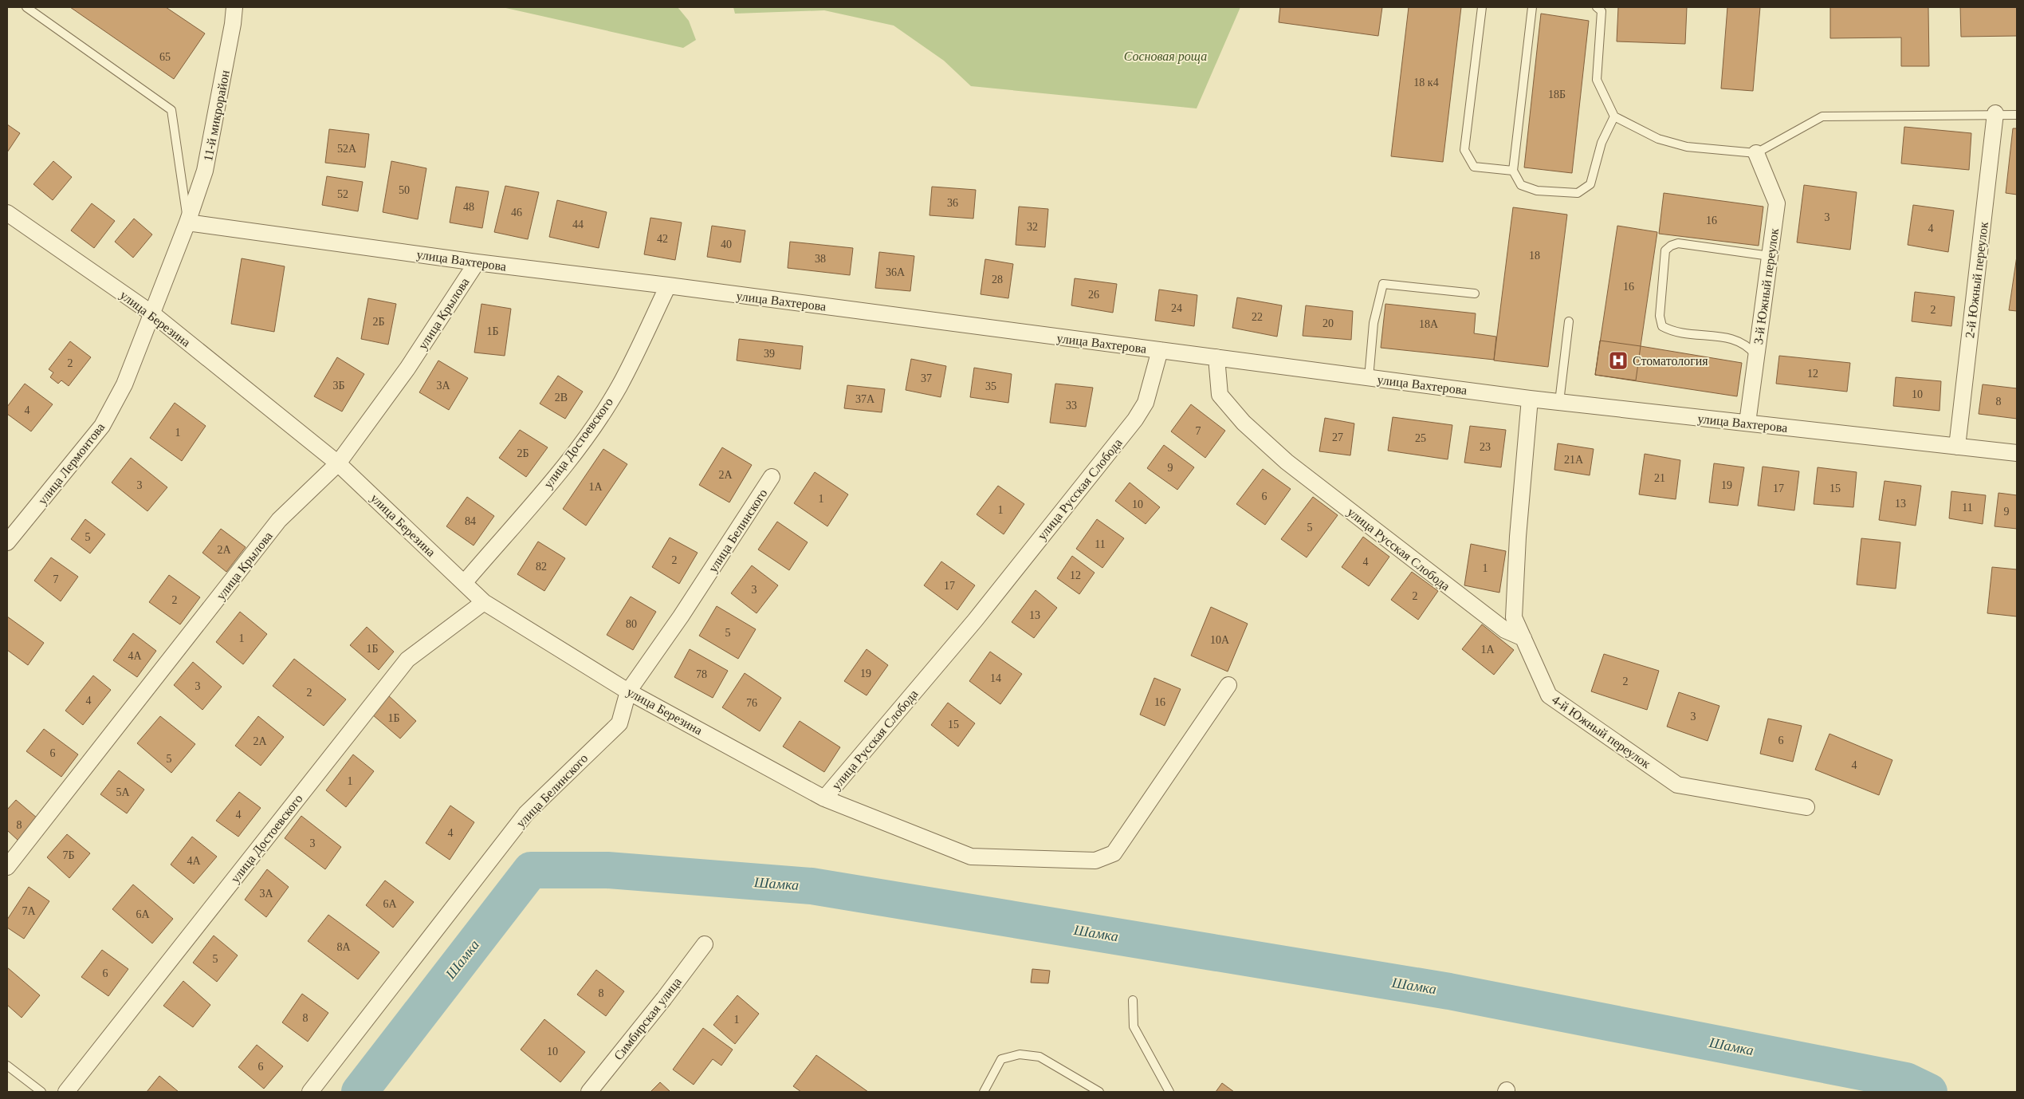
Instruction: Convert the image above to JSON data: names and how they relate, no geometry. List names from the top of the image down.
{
  "streets": {
    "street": [
      "11-й микрорайон",
      "улица Вахтерова",
      "2-й Южный переулок",
      "3-й Южный переулок",
      "улица Крылова",
      "улица Березина",
      "улица Достоевского",
      "улица Лермонтова",
      "улица Русская Слобода",
      "улица Белинского",
      "4-й Южный переулок",
      "Симбирская улица"
    ]
  },
  "crossings": [
    ["11-й микрорайон", "улица Вахтерова"],
    ["11-й микрорайон", "улица Лермонтова"],
    ["улица Вахтерова", "2-й Южный переулок"],
    ["улица Вахтерова", "3-й Южный переулок"],
    ["улица Вахтерова", "улица Крылова"],
    ["улица Вахтерова", "улица Достоевского"],
    ["улица Вахтерова", "улица Лермонтова"],
    ["улица Вахтерова", "улица Русская Слобода"],
    ["улица Вахтерова", "4-й Южный переулок"],
    ["улица Крылова", "улица Березина"],
    ["улица Березина", "улица Достоевского"],
    ["улица Березина", "улица Лермонтова"],
    ["улица Березина", "улица Русская Слобода"],
    ["улица Березина", "улица Белинского"],
    ["улица Русская Слобода", "4-й Южный переулок"]
  ],
  "water": ["Шамка"],
  "parks": ["Сосновая роща"],
  "places": {
    "hospital": ["Стоматология"]
  },
  "house_numbers": [
    "65",
    "18 к4",
    "18Б",
    "52А",
    "50",
    "52",
    "36",
    "48",
    "46",
    "3",
    "16",
    "44",
    "32",
    "4",
    "42",
    "40",
    "18",
    "38",
    "36А",
    "28",
    "16",
    "26",
    "24",
    "2",
    "22",
    "2Б",
    "20",
    "18А",
    "1Б",
    "39",
    "2",
    "12",
    "37",
    "3Б",
    "3А",
    "35",
    "10",
    "2В",
    "37А",
    "8",
    "33",
    "4",
    "7",
    "1",
    "27",
    "25",
    "23",
    "2Б",
    "21А",
    "9",
    "2А",
    "21",
    "3",
    "19",
    "1А",
    "17",
    "15",
    "6",
    "1",
    "13",
    "10",
    "11",
    "1",
    "9",
    "84",
    "5",
    "5",
    "11",
    "2А",
    "2",
    "4",
    "82",
    "1",
    "12",
    "7",
    "17",
    "3",
    "2",
    "2",
    "13",
    "80",
    "5",
    "1",
    "10А",
    "1Б",
    "1А",
    "4А",
    "19",
    "78",
    "14",
    "2",
    "3",
    "2",
    "4",
    "16",
    "76",
    "3",
    "1Б",
    "15",
    "6",
    "2А",
    "6",
    "5",
    "4",
    "1",
    "5А",
    "4",
    "8",
    "4",
    "3",
    "7Б",
    "4А",
    "3А",
    "6А",
    "7А",
    "6А",
    "8А",
    "5",
    "6",
    "8",
    "8",
    "1",
    "10",
    "6"
  ]
}
